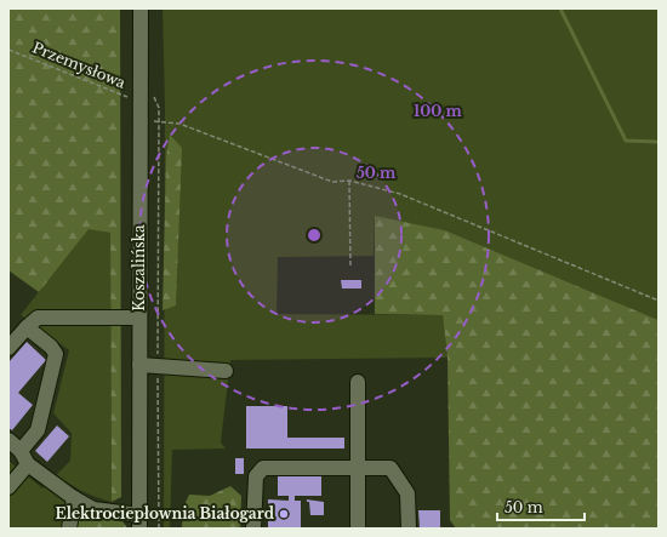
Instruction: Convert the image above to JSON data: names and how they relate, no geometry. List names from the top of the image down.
{
  "streets": {
    "street": ["Koszalińska"],
    "path": ["Przemysłowa"]
  },
  "crossings": [
    ["Przemysłowa", "Koszalińska"]
  ],
  "places": ["Elektrociepłownia Białogard"],
  "scale_bar": "50 m",
  "rings": ["100 m", "50 m"]
}
